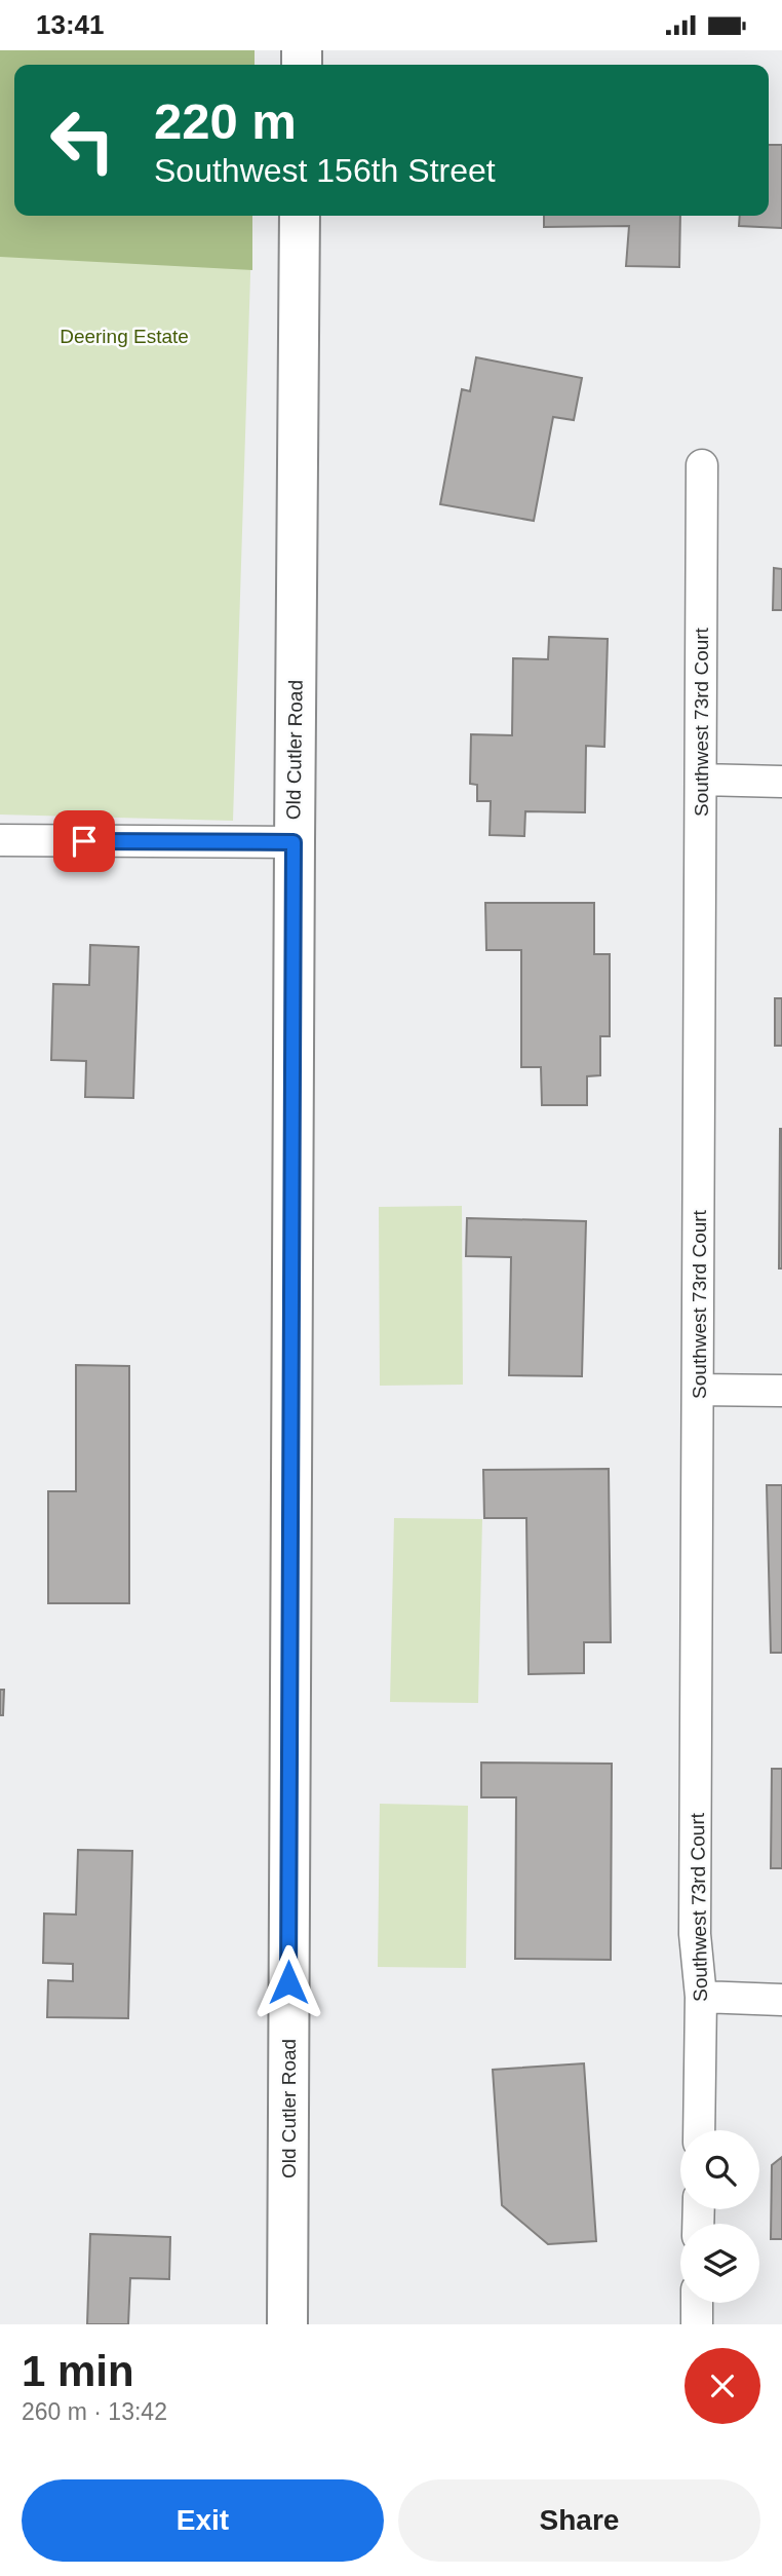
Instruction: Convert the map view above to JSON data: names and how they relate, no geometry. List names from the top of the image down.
{
  "streets": {
    "main road": ["Old Cutler Road"],
    "street": ["Southwest 73rd Court"]
  },
  "parks": ["Deering Estate"],
  "page": {
    "status": "13:41",
    "turn": ["220 m", "Southwest 156th Street"],
    "heading": ["1 min", "260 m · 13:42"],
    "buttons": ["Exit", "Share"]
  }
}
